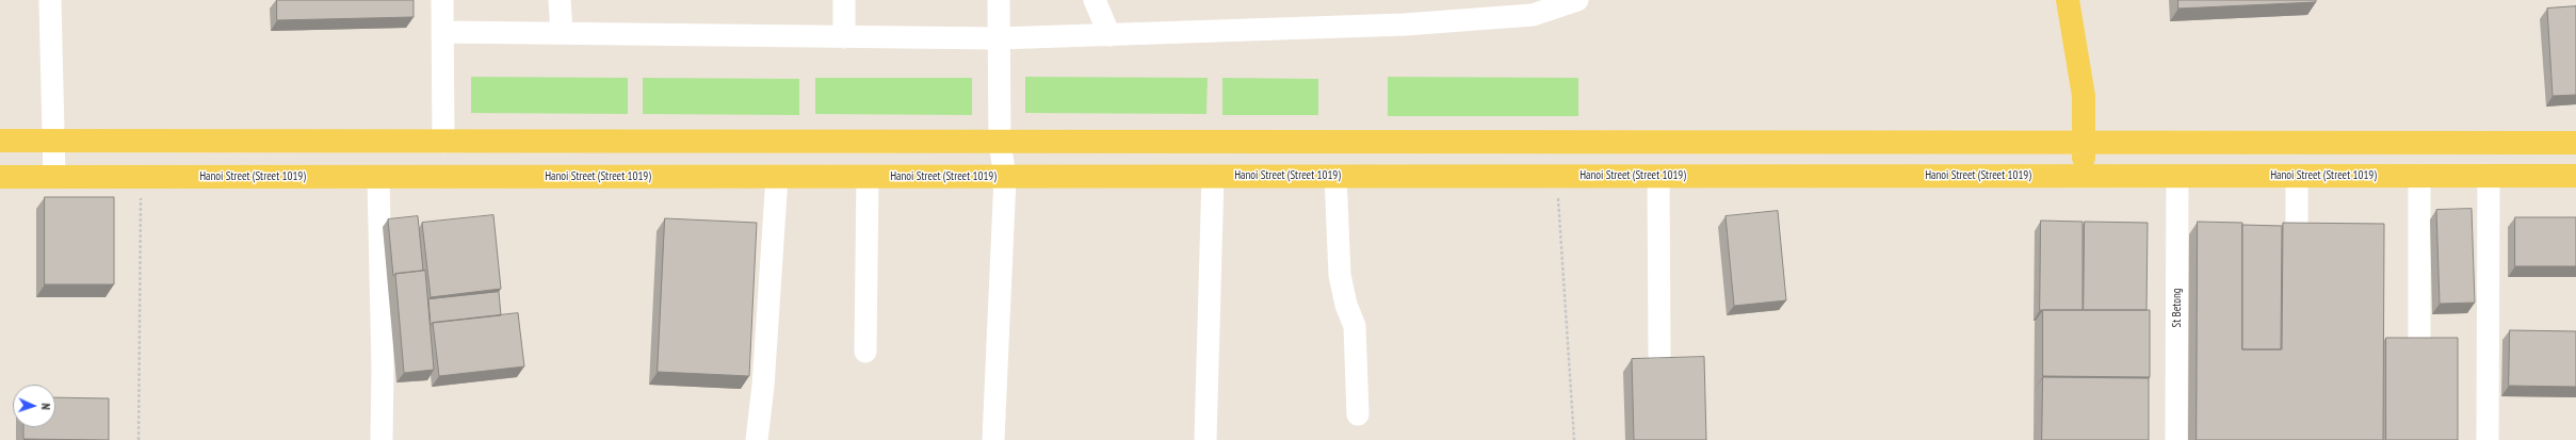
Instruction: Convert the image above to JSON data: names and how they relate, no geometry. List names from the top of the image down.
{
  "streets": {
    "main road": ["Hanoi Street (Street 1019)"],
    "street": ["St Betong"]
  },
  "crossings": [
    ["Hanoi Street (Street 1019)", "St Betong"]
  ],
  "north": "right"
}
